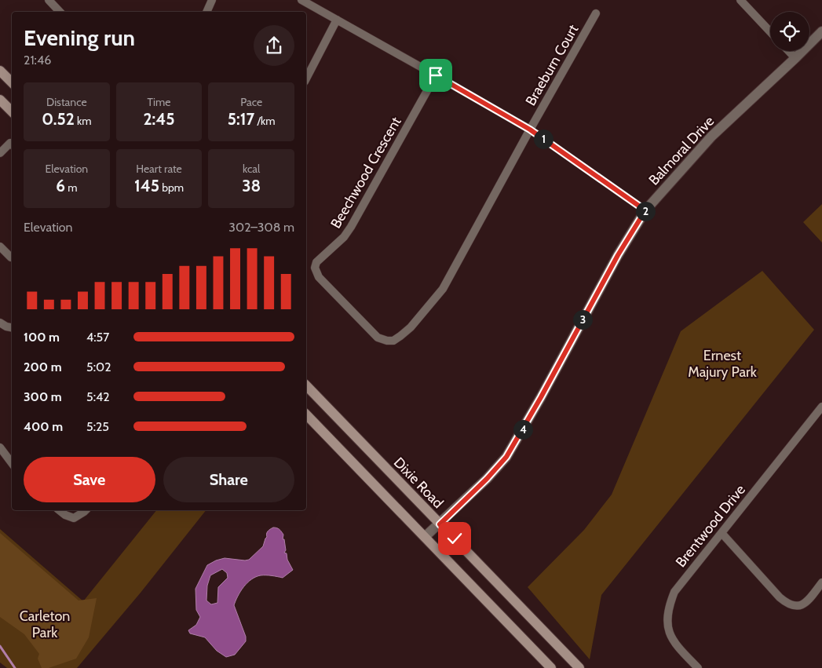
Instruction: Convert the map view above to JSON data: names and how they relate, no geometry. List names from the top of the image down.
{
  "streets": {
    "main road": ["Dixie Road"],
    "street": [
      "Braeburn Court",
      "Balmoral Drive",
      "Beechwood Crescent",
      "Brentwood Drive"
    ]
  },
  "crossings": [
    ["Braeburn Court", "Beechwood Crescent"],
    ["Balmoral Drive", "Dixie Road"]
  ],
  "parks": ["Ernest Majury Park", "Carleton Park"],
  "page": {
    "heading": ["Evening run", "21:46"],
    "stats": [
      ["Distance", "0.52 km"],
      ["Time", "2:45"],
      ["Pace", "5:17 /km"],
      ["Elevation", "6 m"],
      ["Heart rate", "145 bpm"],
      ["kcal", "38"]
    ],
    "pins": [
      "1",
      "2",
      "3",
      "4"
    ],
    "chart": ["Elevation", "302–308 m"],
    "list": [
      {
        "name": "100 m",
        "note": "4:57"
      },
      {
        "name": "200 m",
        "note": "5:02"
      },
      {
        "name": "300 m",
        "note": "5:42"
      },
      {
        "name": "400 m",
        "note": "5:25"
      }
    ],
    "buttons": ["Save", "Share"]
  }
}
